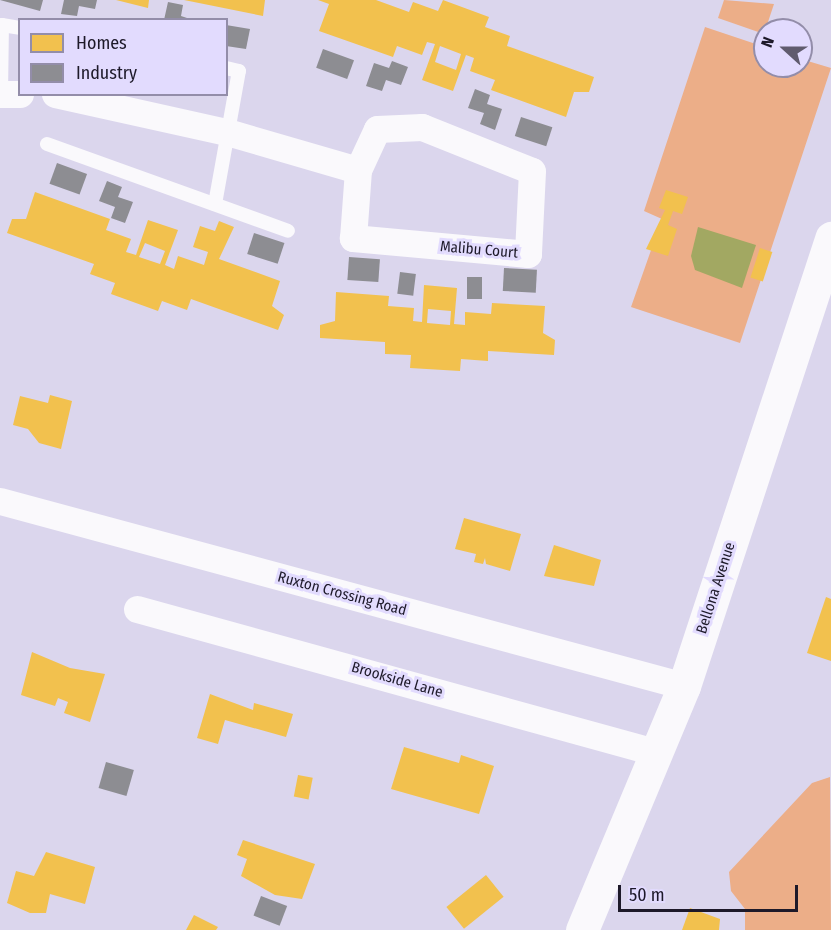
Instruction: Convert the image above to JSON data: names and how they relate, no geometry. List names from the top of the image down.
{
  "streets": {
    "street": [
      "Malibu Court",
      "Bellona Avenue",
      "Ruxton Crossing Road",
      "Brookside Lane"
    ]
  },
  "crossings": [
    ["Bellona Avenue", "Ruxton Crossing Road"],
    ["Bellona Avenue", "Brookside Lane"]
  ],
  "legend": ["Homes", "Industry"],
  "scale_bar": "50 m",
  "north": "left"
}
